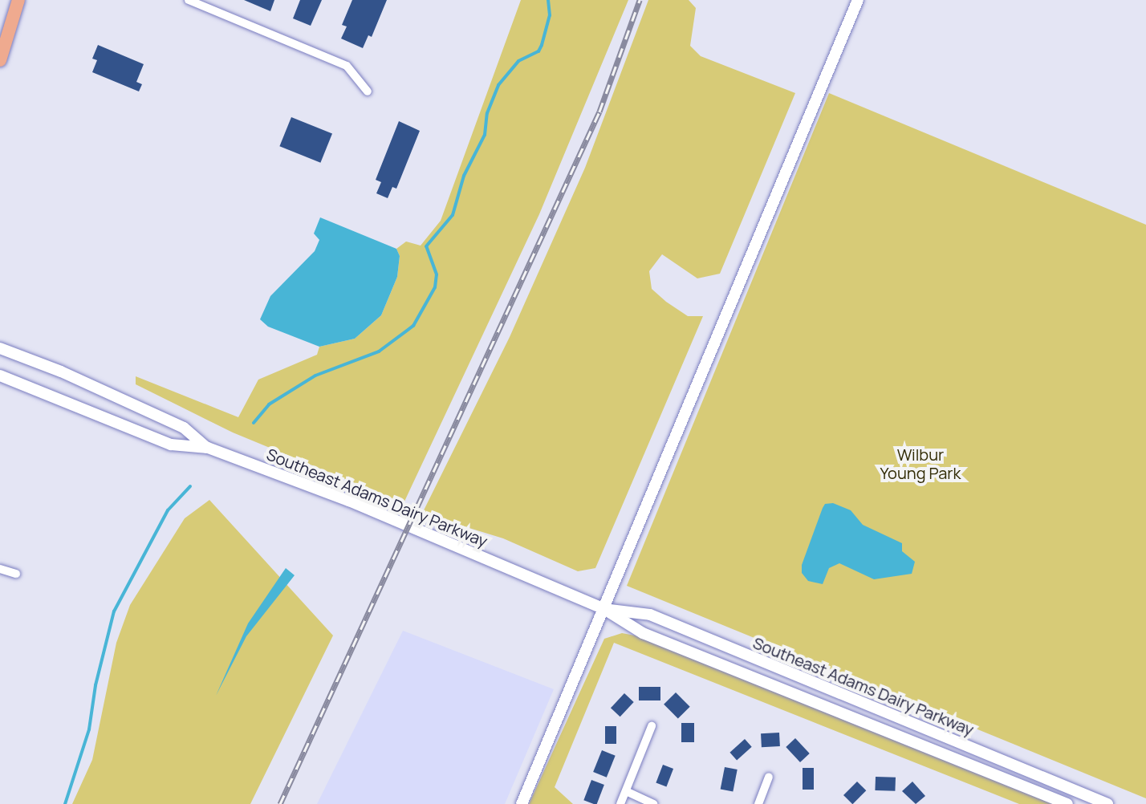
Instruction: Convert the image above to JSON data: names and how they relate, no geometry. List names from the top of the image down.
{
  "streets": {
    "main road": ["Southeast Adams Dairy Parkway"]
  },
  "parks": ["Wilbur Young Park"]
}
